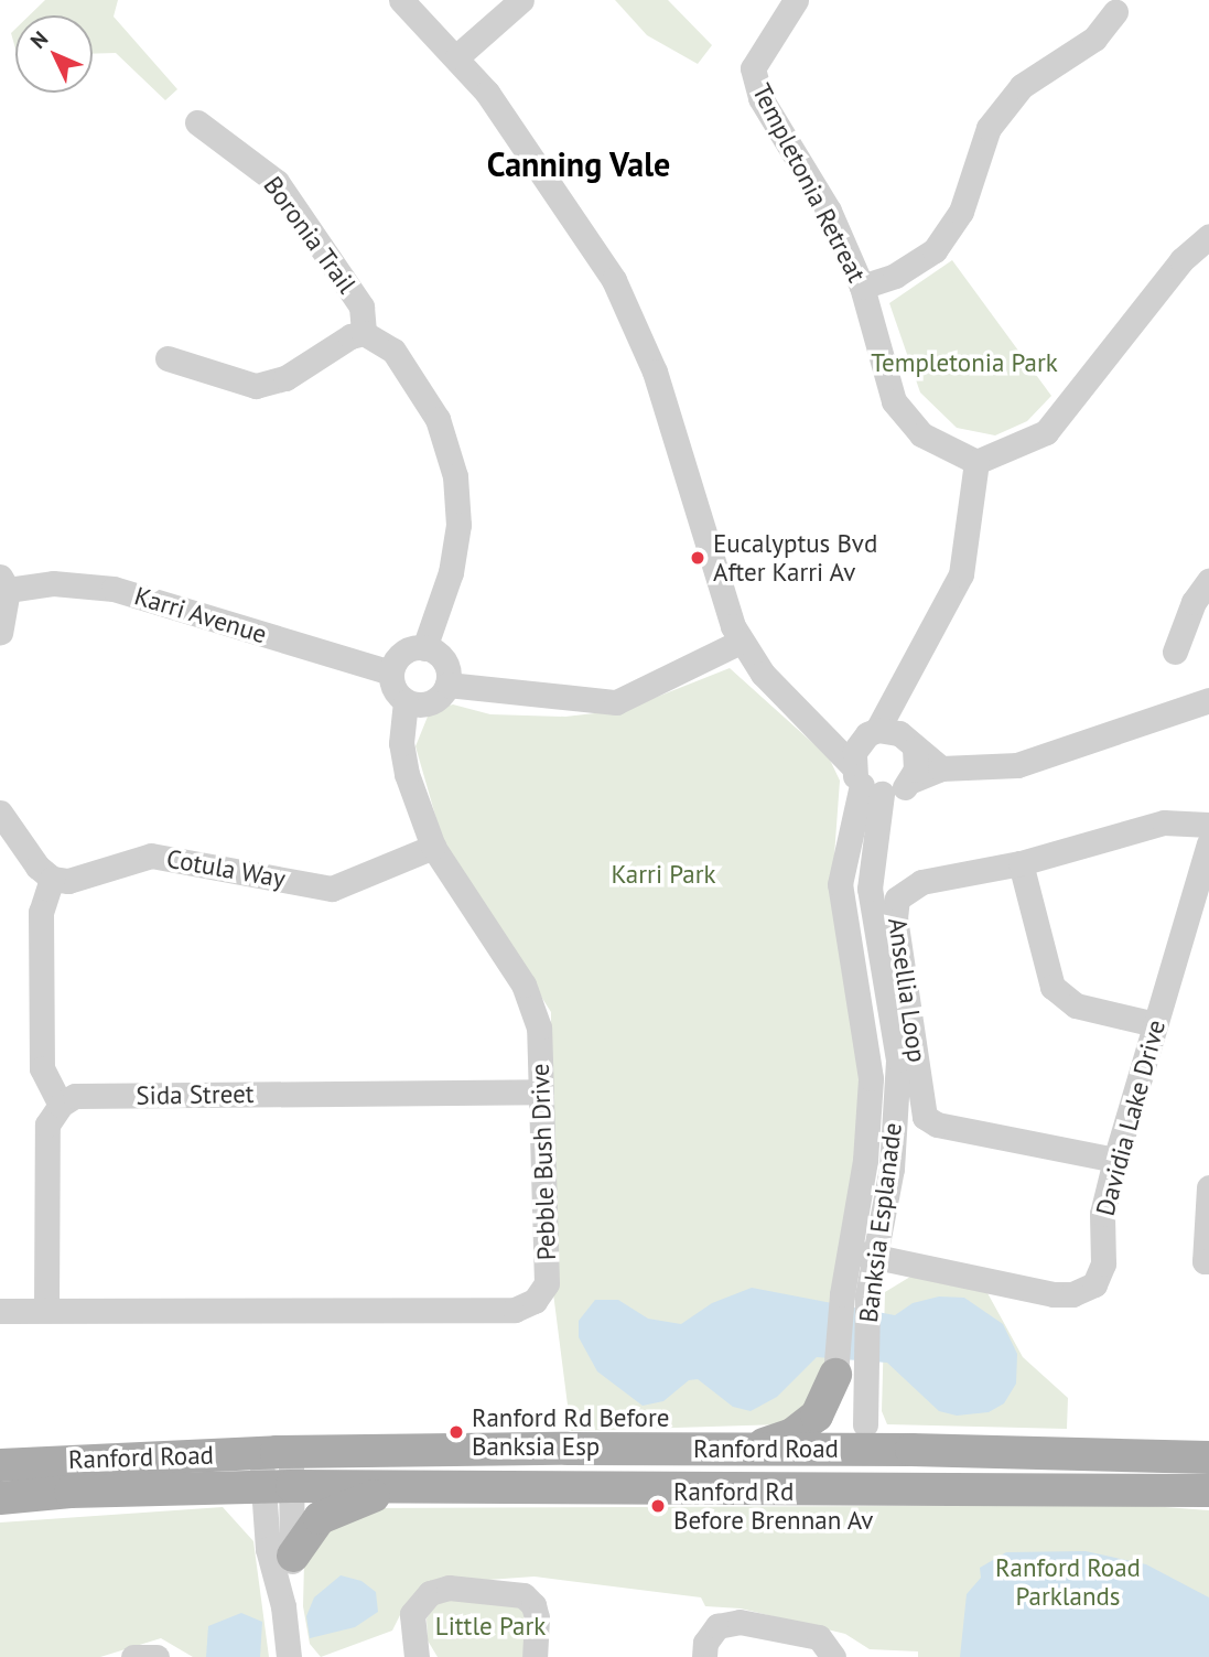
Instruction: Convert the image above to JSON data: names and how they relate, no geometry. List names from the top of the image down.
{
  "streets": {
    "main road": ["Ranford Road"],
    "street": [
      "Templetonia Retreat",
      "Boronia Trail",
      "Karri Avenue",
      "Cotula Way",
      "Ansellia Loop",
      "Sida Street",
      "Davidia Lake Drive",
      "Pebble Bush Drive",
      "Banksia Esplanade"
    ]
  },
  "crossings": [
    ["Templetonia Retreat", "Banksia Esplanade"],
    ["Karri Avenue", "Pebble Bush Drive"],
    ["Cotula Way", "Pebble Bush Drive"],
    ["Ansellia Loop", "Davidia Lake Drive"],
    ["Sida Street", "Pebble Bush Drive"],
    ["Davidia Lake Drive", "Banksia Esplanade"],
    ["Banksia Esplanade", "Ranford Road"]
  ],
  "districts": ["Canning Vale"],
  "parks": [
    "Templetonia Park",
    "Karri Park",
    "Ranford Road Parklands",
    "Little Park"
  ],
  "places": ["Eucalyptus Bvd After Karri Av", "Ranford Rd Before Banksia Esp", "Ranford Rd Before Brennan Av"],
  "north": "top left"
}
